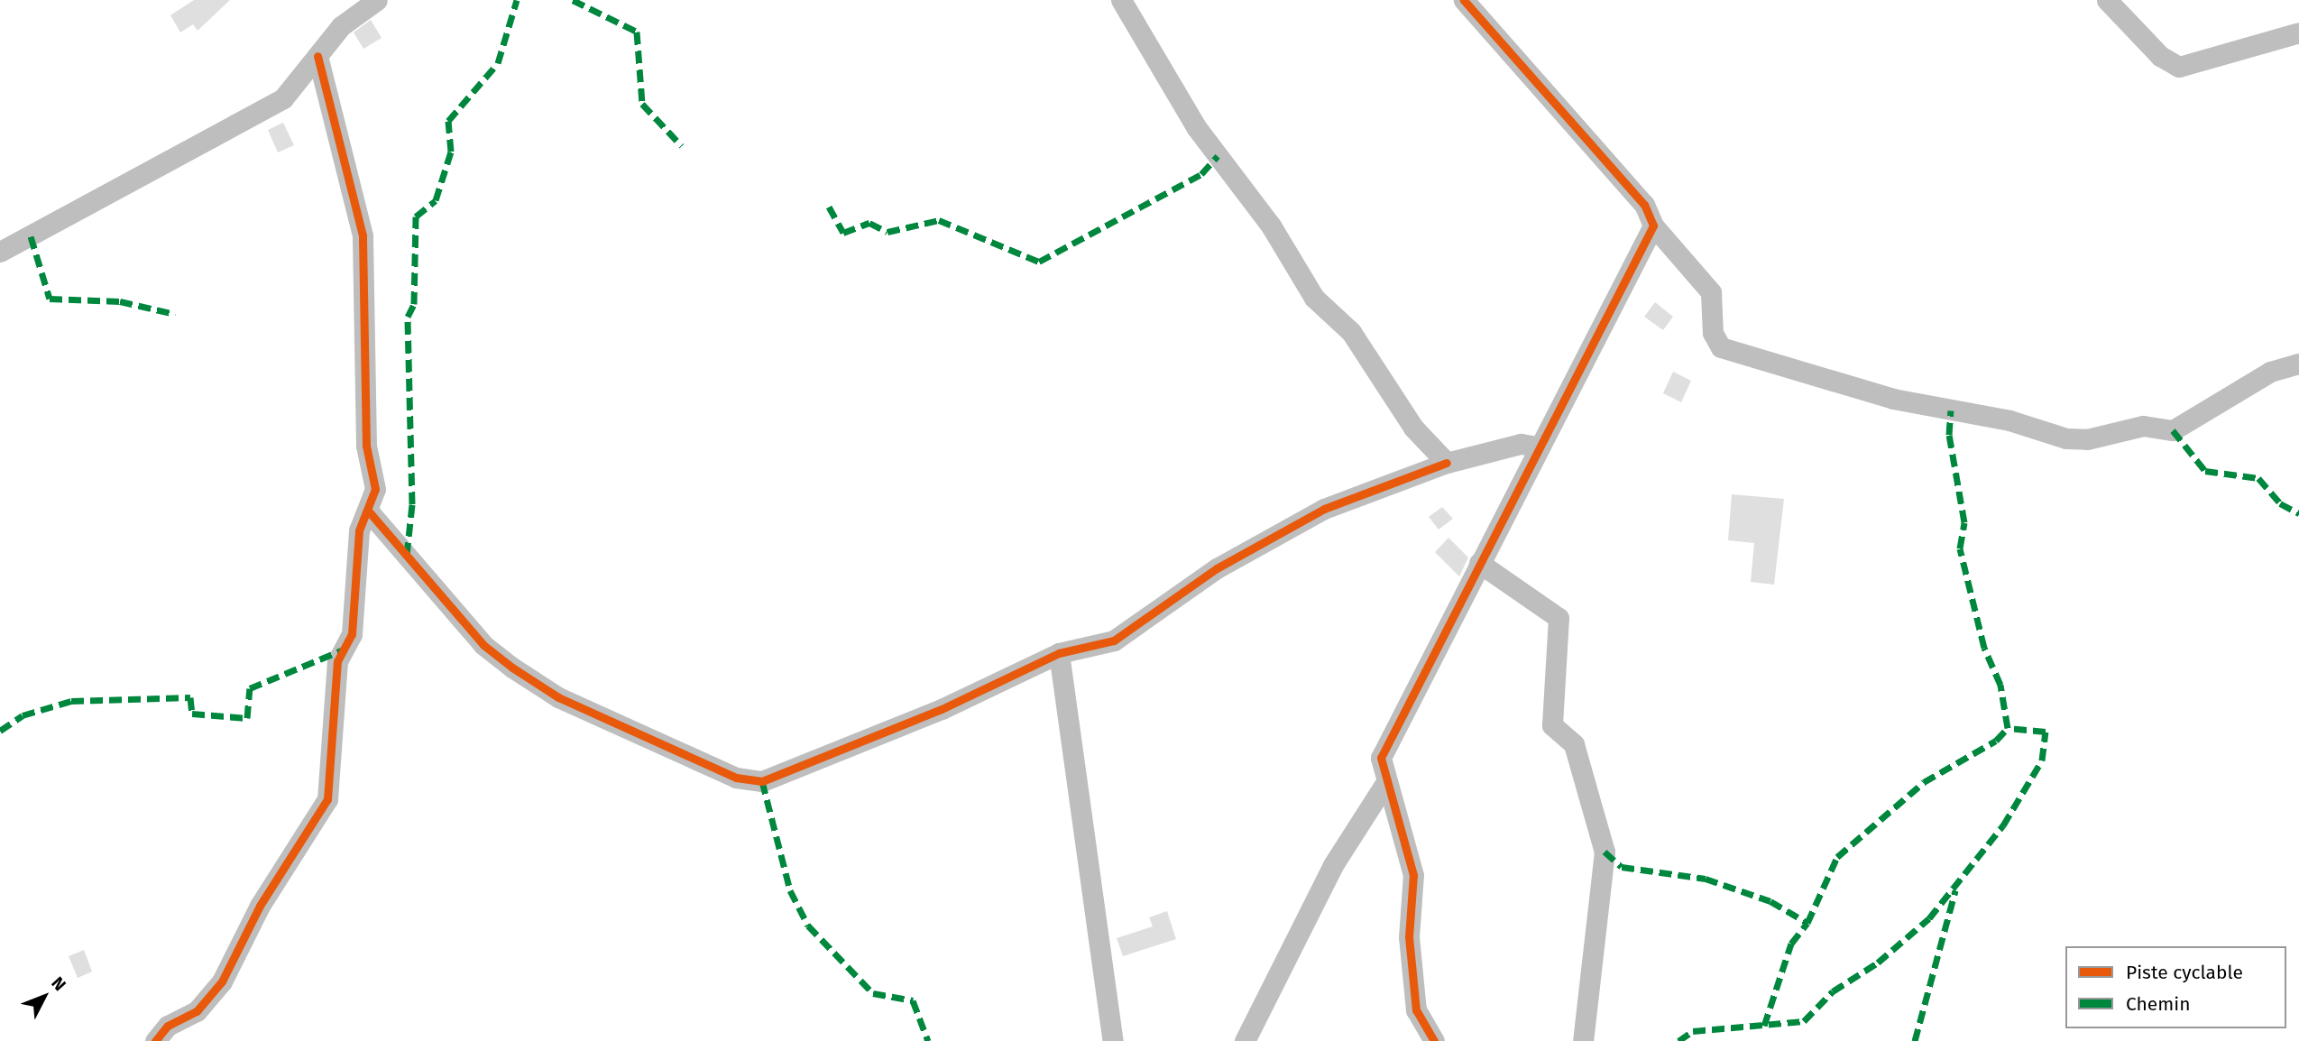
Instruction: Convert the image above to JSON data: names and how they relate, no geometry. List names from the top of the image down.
{
  "legend": ["Piste cyclable", "Chemin"],
  "north": "top right"
}
